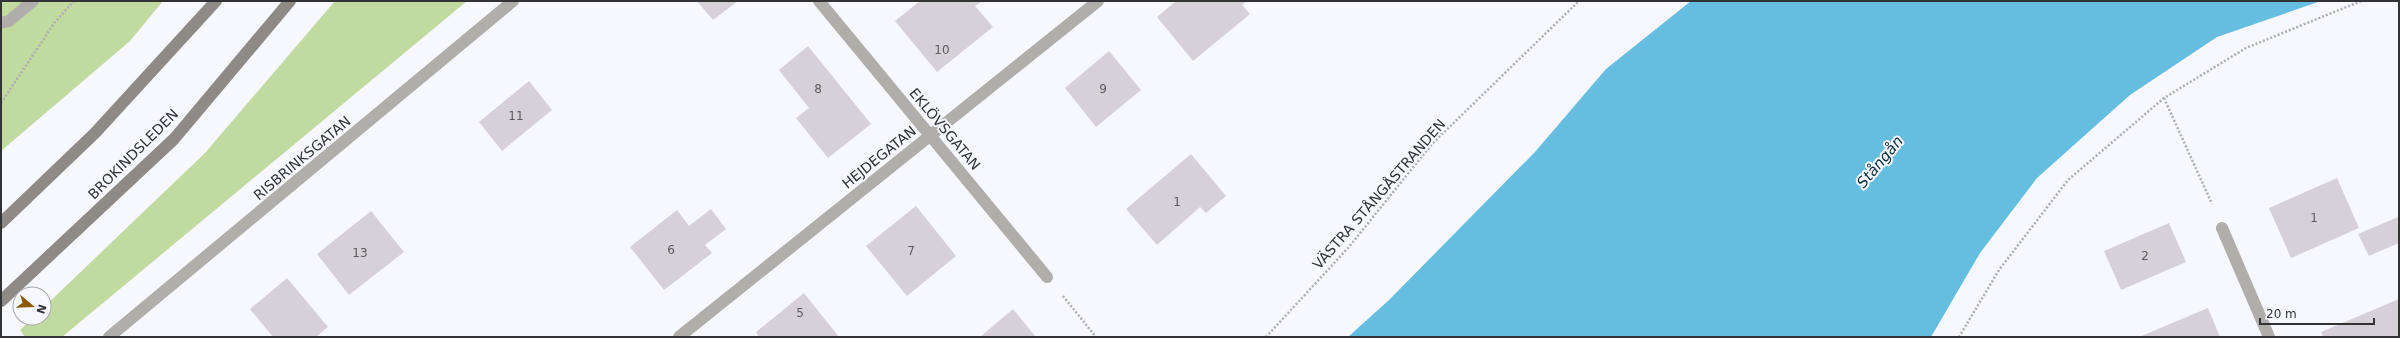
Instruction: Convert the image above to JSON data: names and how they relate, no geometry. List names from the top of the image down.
{
  "streets": {
    "main road": ["BROKINDSLEDEN"],
    "street": ["EKLÖVSGATAN", "HEJDEGATAN", "RISBRINKSGATAN"],
    "path": ["VÄSTRA STÅNGÅSTRANDEN"]
  },
  "crossings": [
    ["EKLÖVSGATAN", "HEJDEGATAN"]
  ],
  "water": ["Stångån"],
  "house_numbers": [
    "10",
    "8",
    "9",
    "11",
    "1",
    "1",
    "6",
    "7",
    "13",
    "2",
    "5"
  ],
  "scale_bar": "20 m",
  "north": "right"
}
